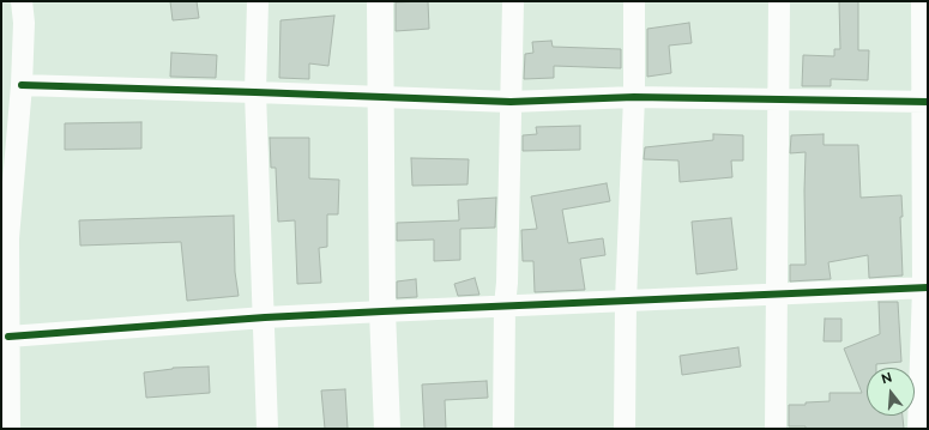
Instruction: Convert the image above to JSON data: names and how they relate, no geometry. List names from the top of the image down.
{
  "north": "top"
}
